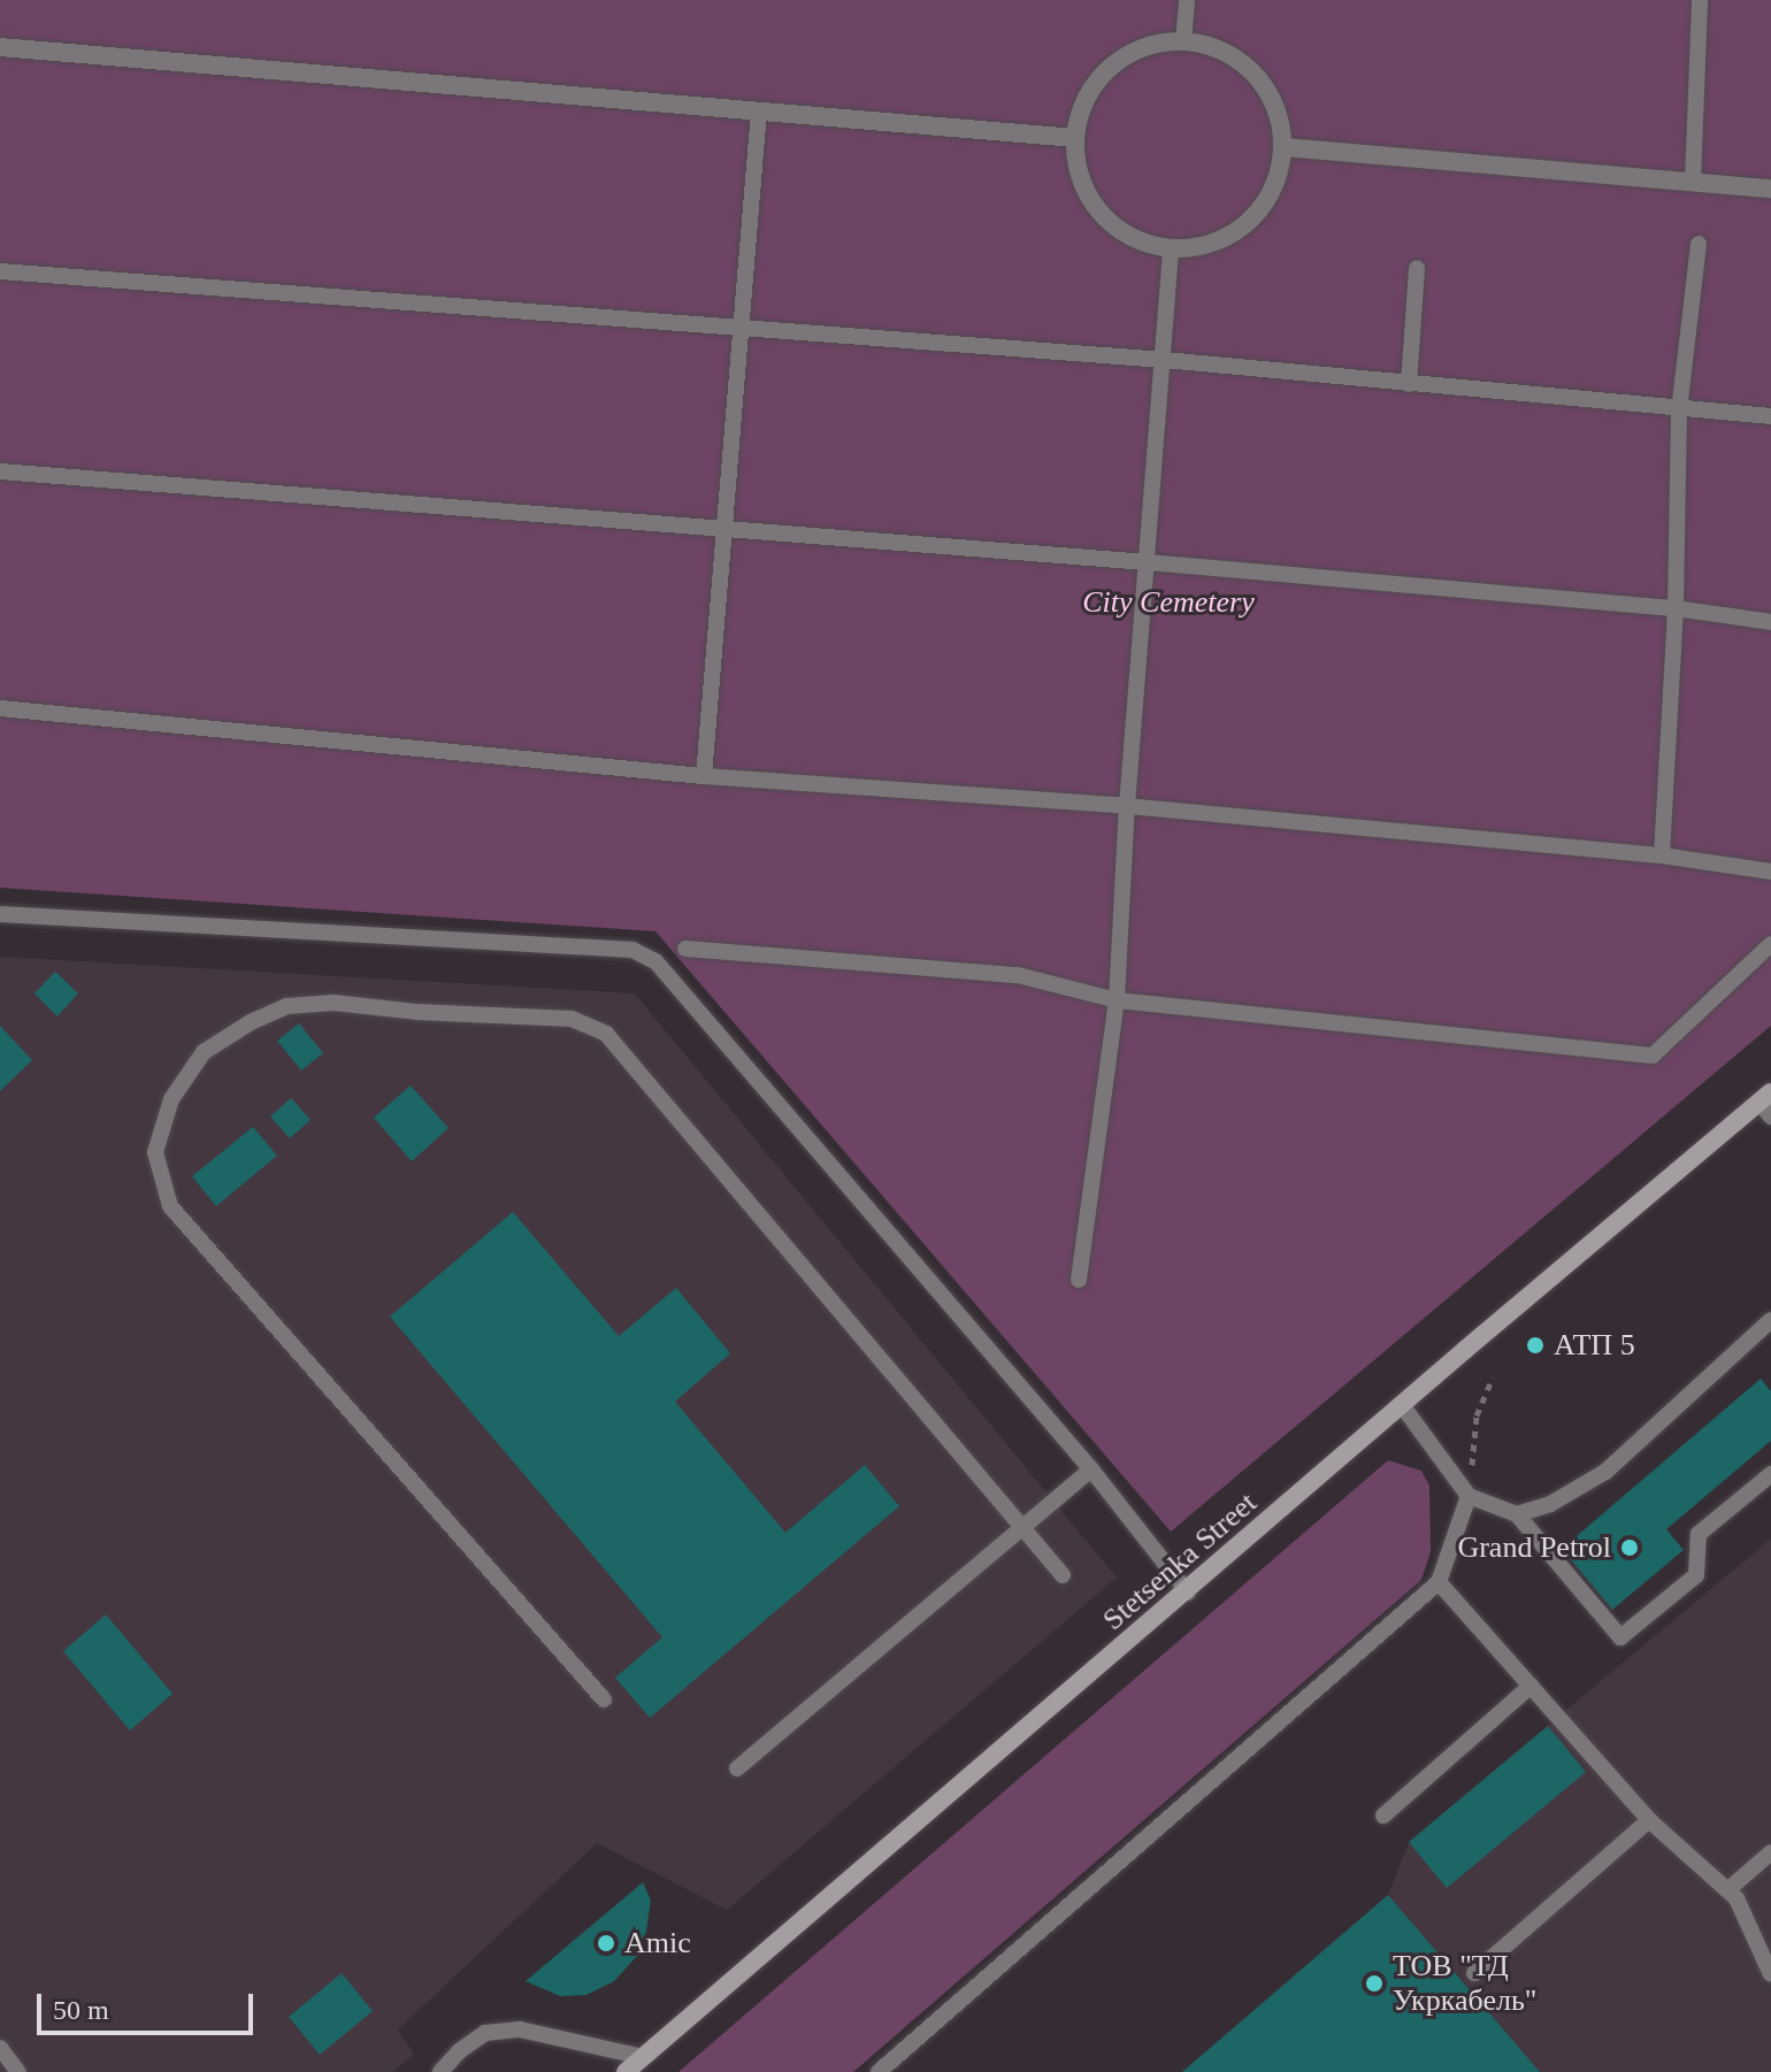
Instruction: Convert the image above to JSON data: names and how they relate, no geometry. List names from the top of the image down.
{
  "streets": {
    "main road": ["Stetsenka Street"]
  },
  "parks": ["City Cemetery"],
  "places": [
    "АТП 5",
    "Grand Petrol",
    "Amic",
    "ТОВ \"ТД Укркабель\""
  ],
  "scale_bar": "50 m"
}
